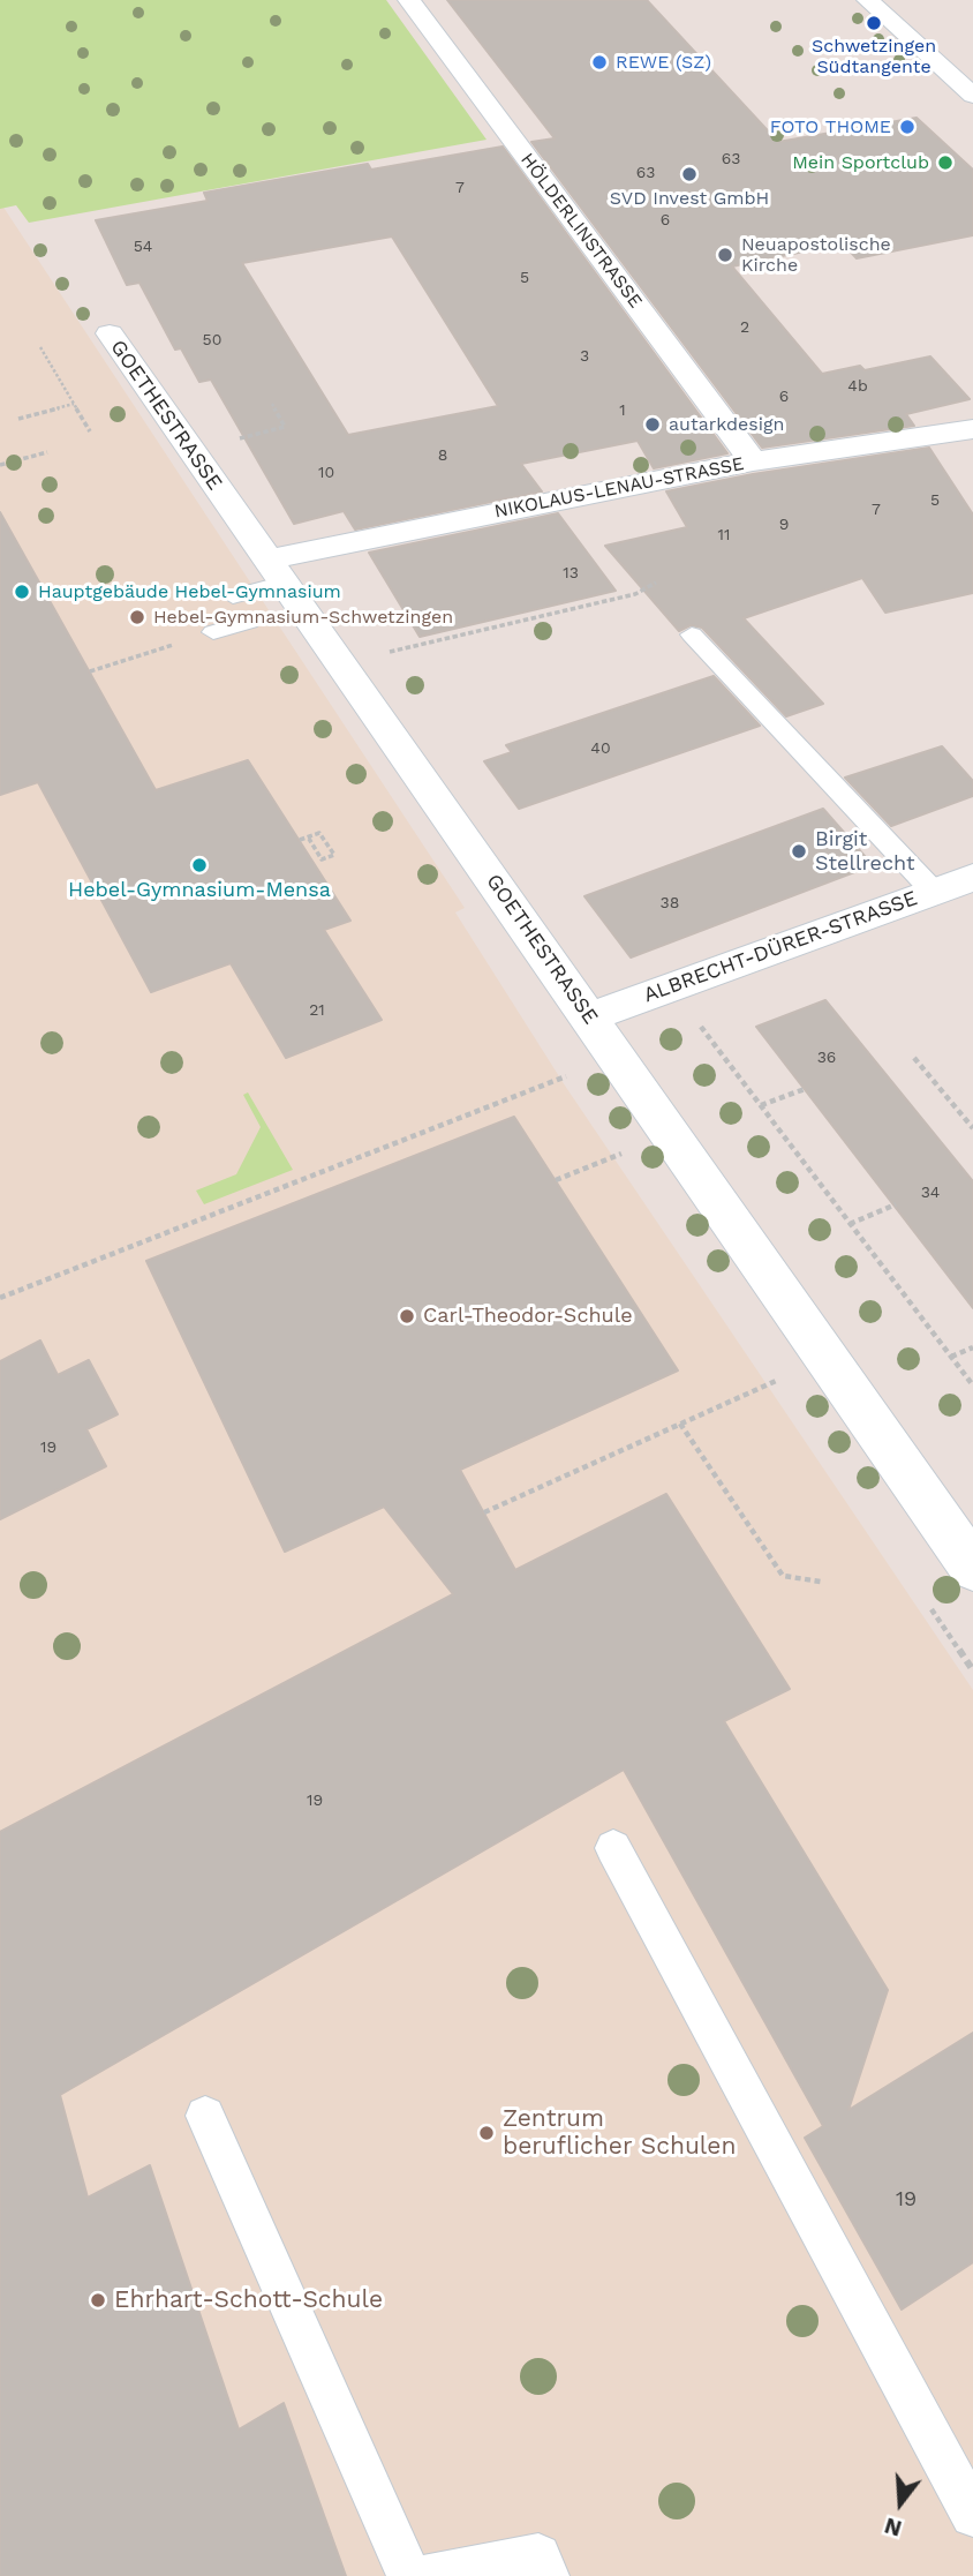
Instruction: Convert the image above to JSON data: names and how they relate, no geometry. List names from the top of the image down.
{
  "streets": {
    "street": [
      "HÖLDERLINSTRASSE",
      "GOETHESTRASSE",
      "NIKOLAUS-LENAU-STRASSE",
      "ALBRECHT-DÜRER-STRASSE"
    ]
  },
  "crossings": [
    ["HÖLDERLINSTRASSE", "NIKOLAUS-LENAU-STRASSE"],
    ["GOETHESTRASSE", "NIKOLAUS-LENAU-STRASSE"],
    ["GOETHESTRASSE", "ALBRECHT-DÜRER-STRASSE"]
  ],
  "places": [
    "Schwetzingen Südtangente",
    "REWE (SZ)",
    "FOTO THOME",
    "Mein Sportclub",
    "SVD Invest GmbH",
    "Neuapostolische Kirche",
    "autarkdesign",
    "Hauptgebäude Hebel-Gymnasium",
    "Hebel-Gymnasium-Schwetzingen",
    "Birgit Stellrecht",
    "Hebel-Gymnasium-Mensa",
    "Carl-Theodor-Schule",
    "Zentrum beruflicher Schulen",
    "Ehrhart-Schott-Schule"
  ],
  "house_numbers": [
    "63",
    "63",
    "7",
    "6",
    "54",
    "5",
    "2",
    "50",
    "3",
    "4b",
    "6",
    "1",
    "8",
    "10",
    "5",
    "7",
    "9",
    "11",
    "13",
    "40",
    "38",
    "21",
    "36",
    "34",
    "19",
    "19",
    "19"
  ],
  "north": "bottom"
}
